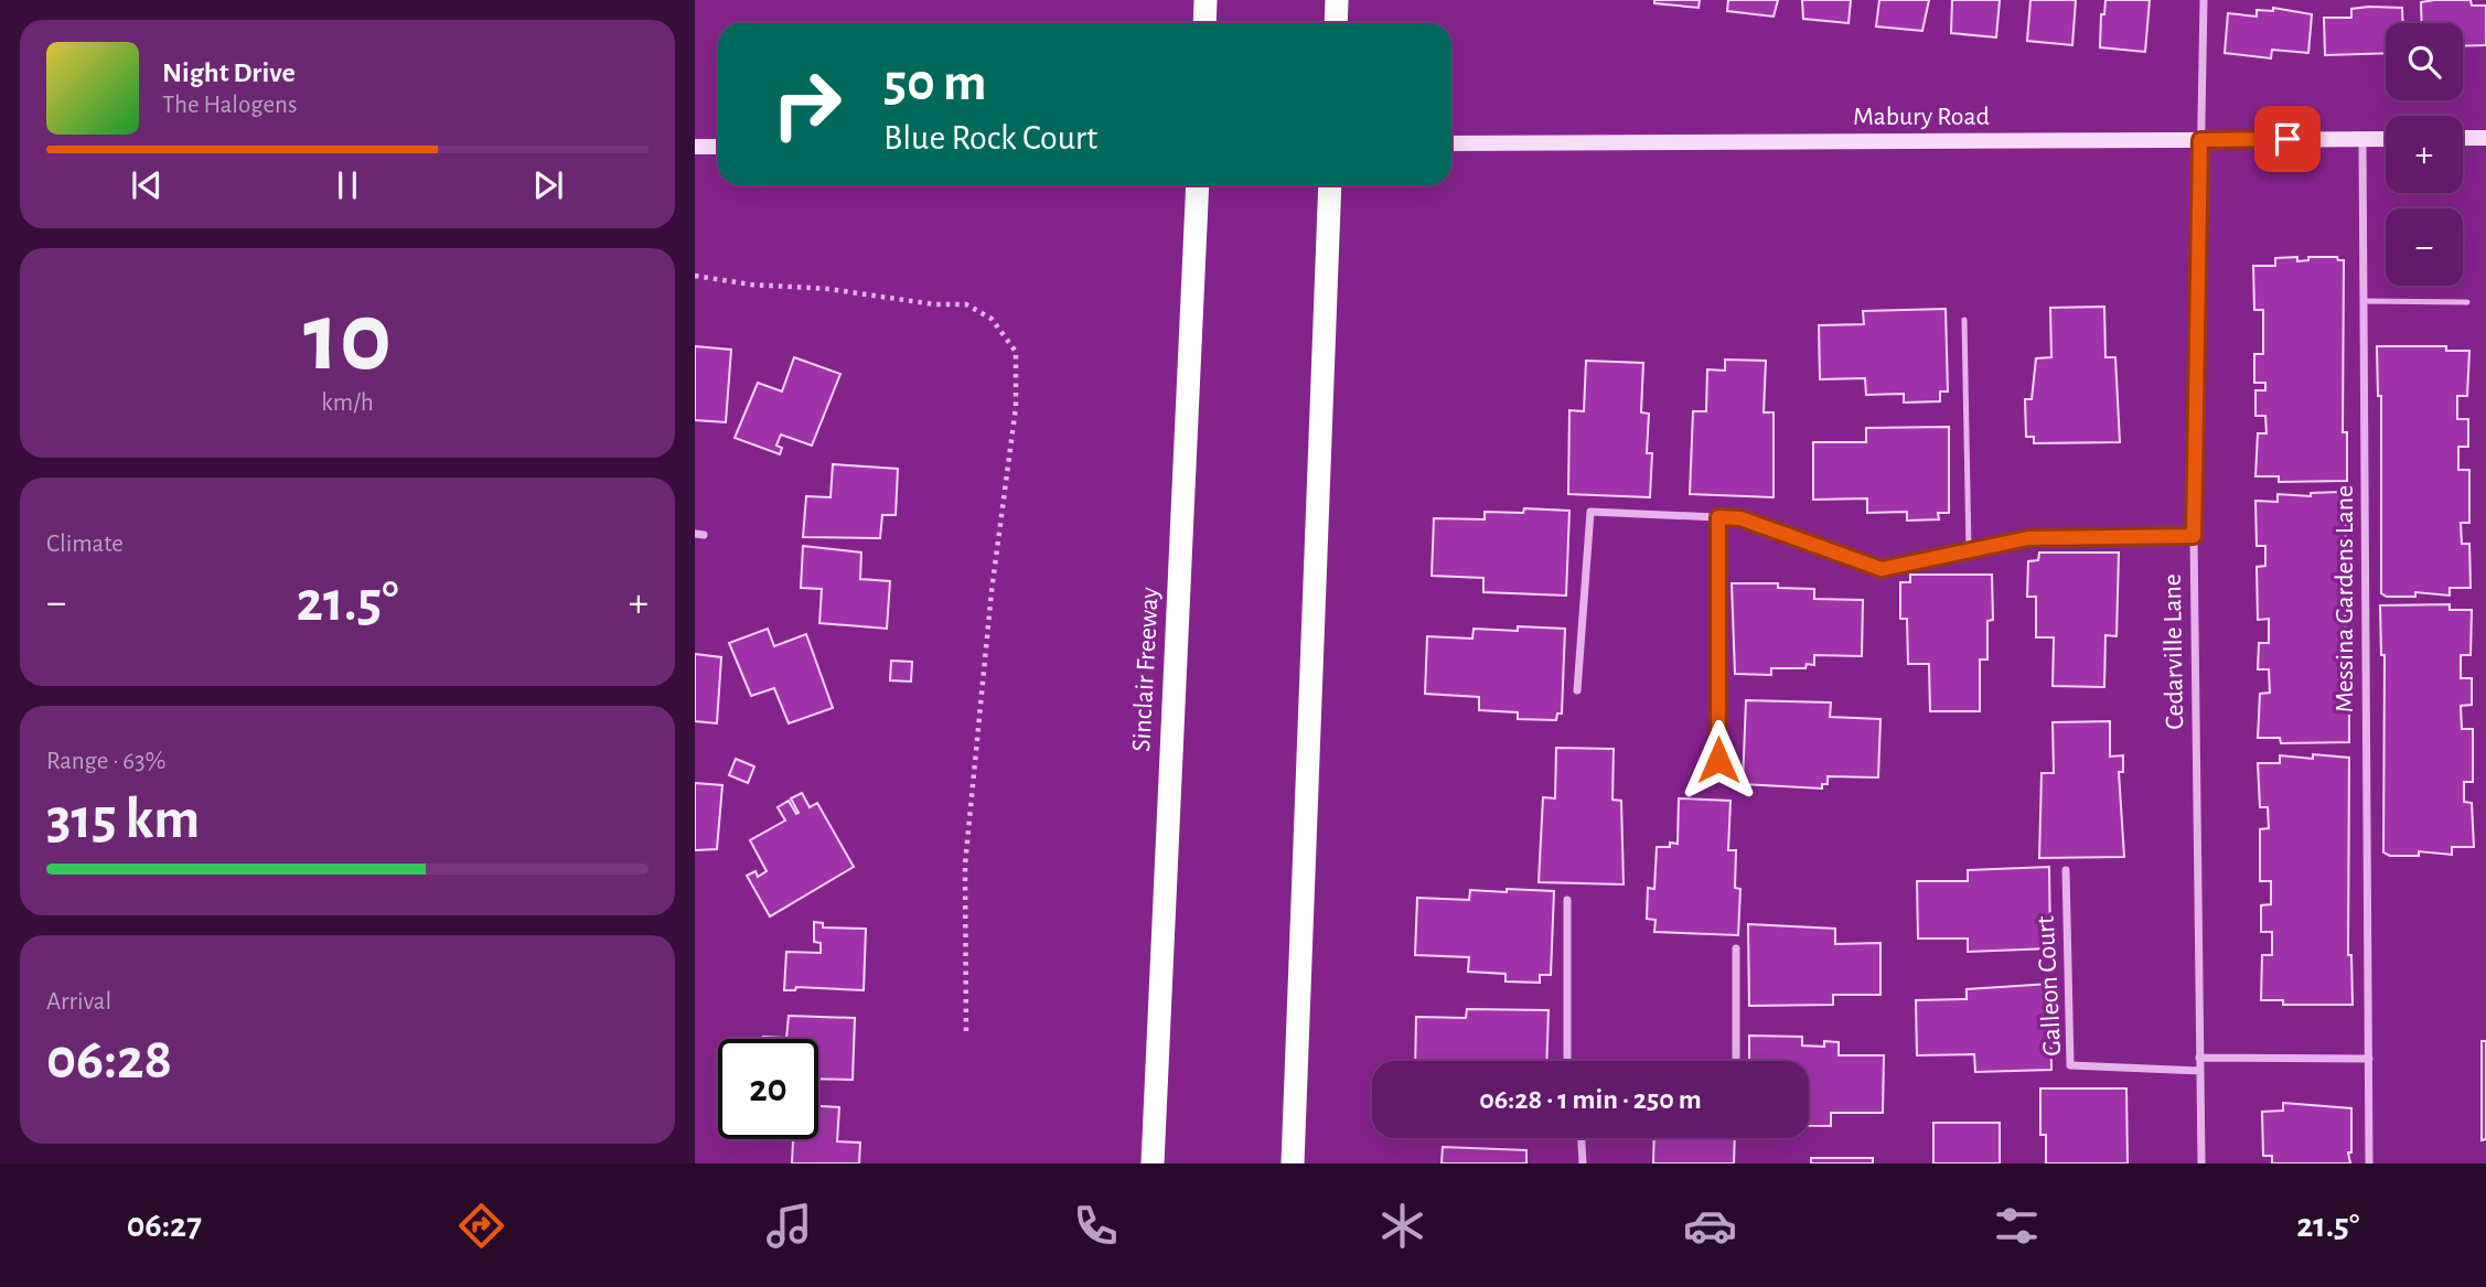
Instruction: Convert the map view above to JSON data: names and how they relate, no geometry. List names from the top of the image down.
{
  "streets": {
    "highway": ["Sinclair Freeway"],
    "main road": ["Mabury Road"],
    "street": ["Messina Gardens Lane", "Cedarville Lane", "Galleon Court"]
  },
  "crossings": [
    ["Mabury Road", "Messina Gardens Lane"],
    ["Mabury Road", "Cedarville Lane"],
    ["Cedarville Lane", "Galleon Court"]
  ],
  "page": {
    "map_buttons": ["+", "−"],
    "turn": ["50 m", "Blue Rock Court"],
    "song": ["Night Drive", "The Halogens"],
    "tile": [
      ["10", "km/h"],
      "Climate",
      ["Range · 63%", "315 km"],
      ["Arrival", "06:28"]
    ],
    "heat": ["−", "21.5°", "+"],
    "limit": "20",
    "trip": "06:28 · 1 min · 250 m",
    "tabs": ["06:27", "21.5°"]
  }
}
